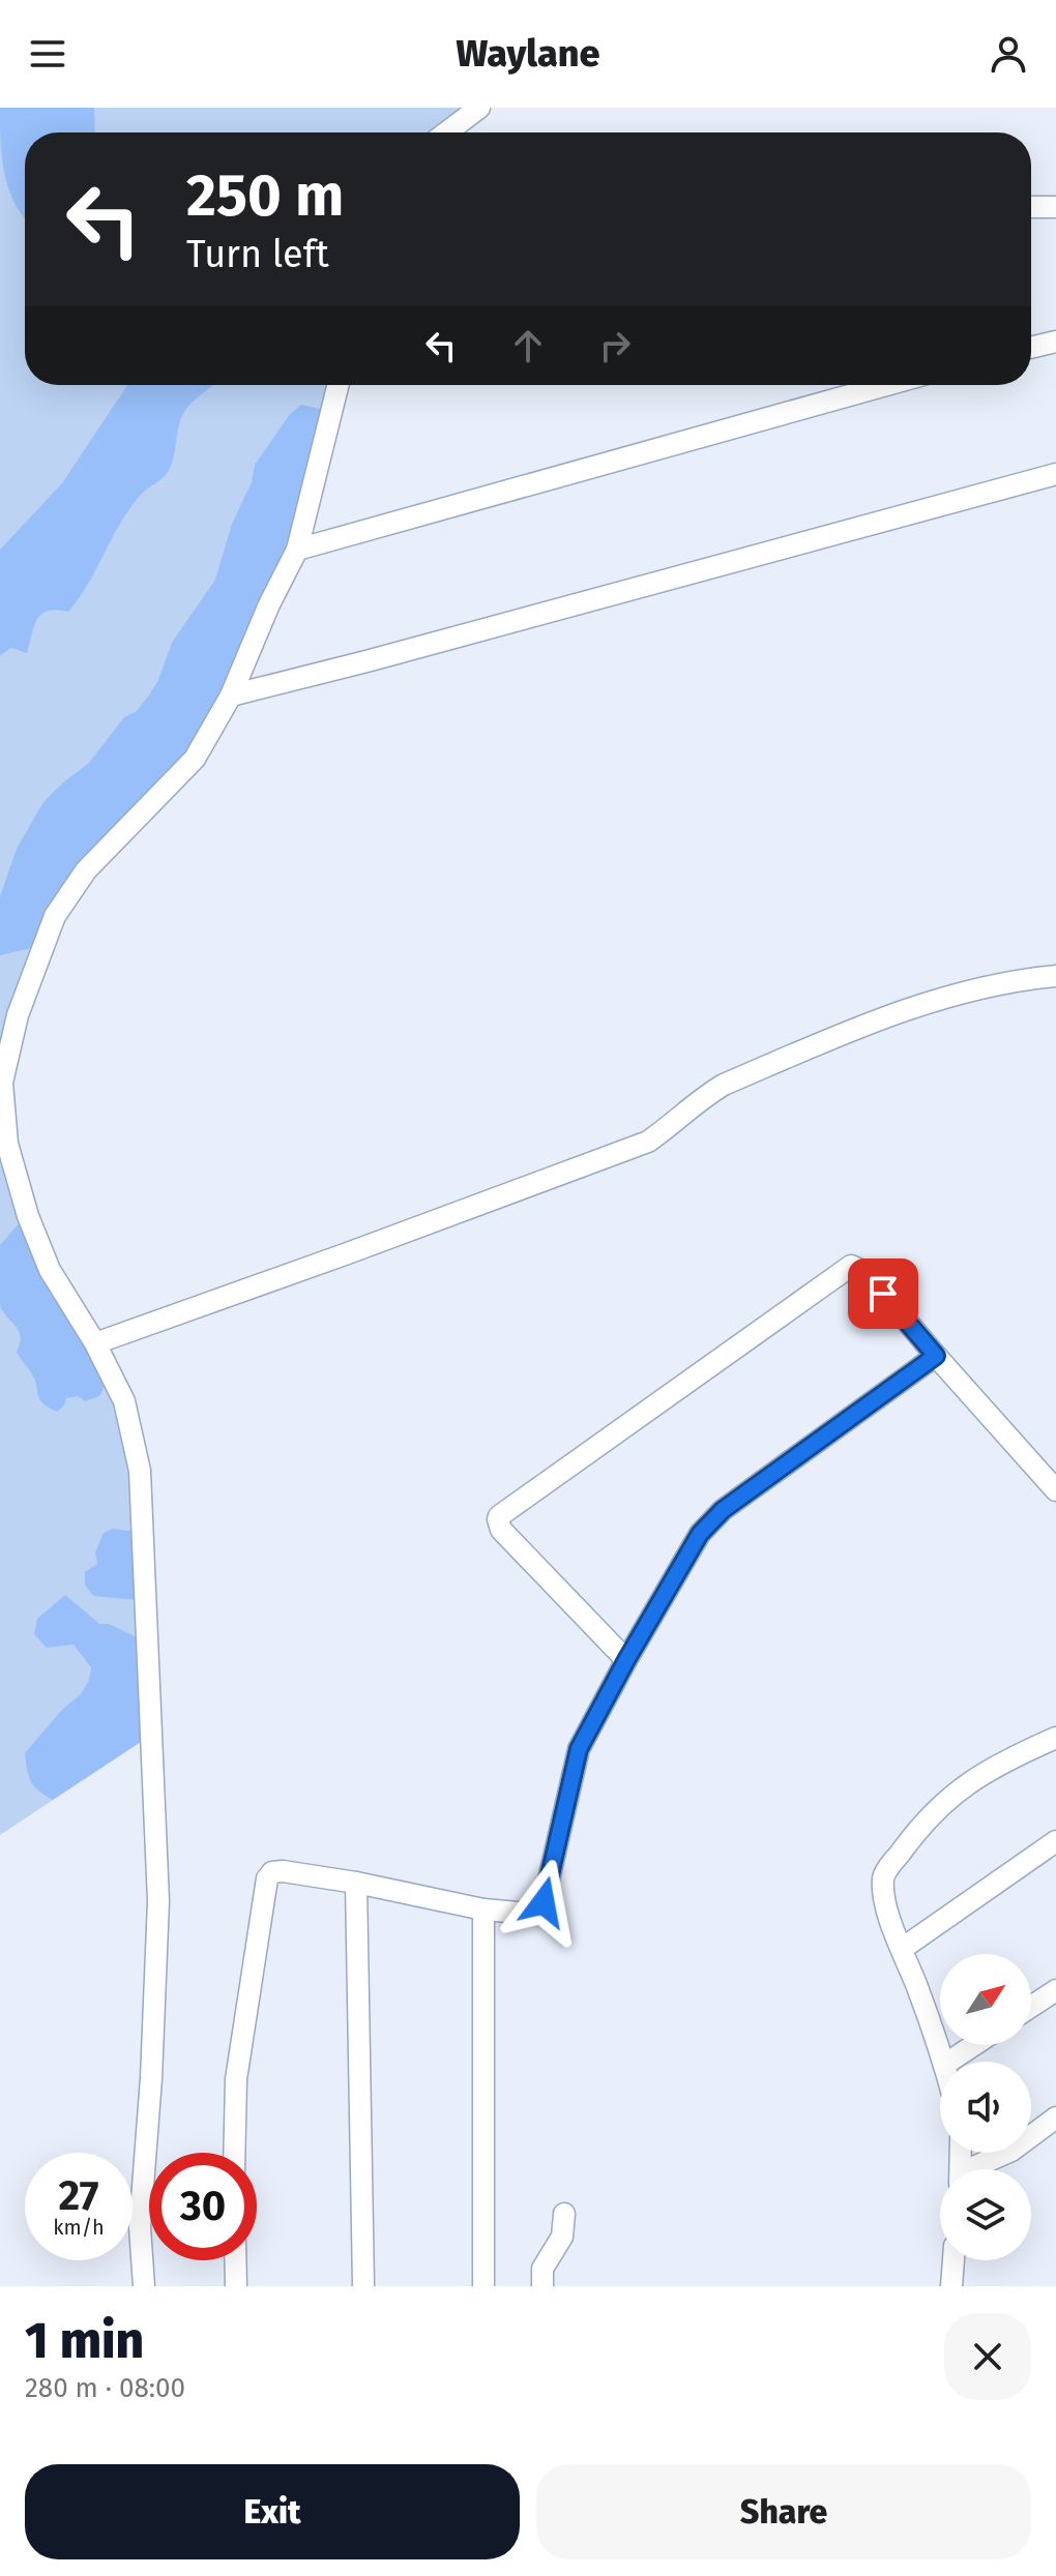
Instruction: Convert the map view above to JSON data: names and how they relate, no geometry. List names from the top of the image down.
{
  "north": "top right",
  "page": {
    "header": "Waylane",
    "turn": ["250 m", "Turn left"],
    "speed": "27 km/h",
    "limit": "30",
    "heading": ["1 min", "280 m · 08:00"],
    "buttons": ["Exit", "Share"]
  }
}
